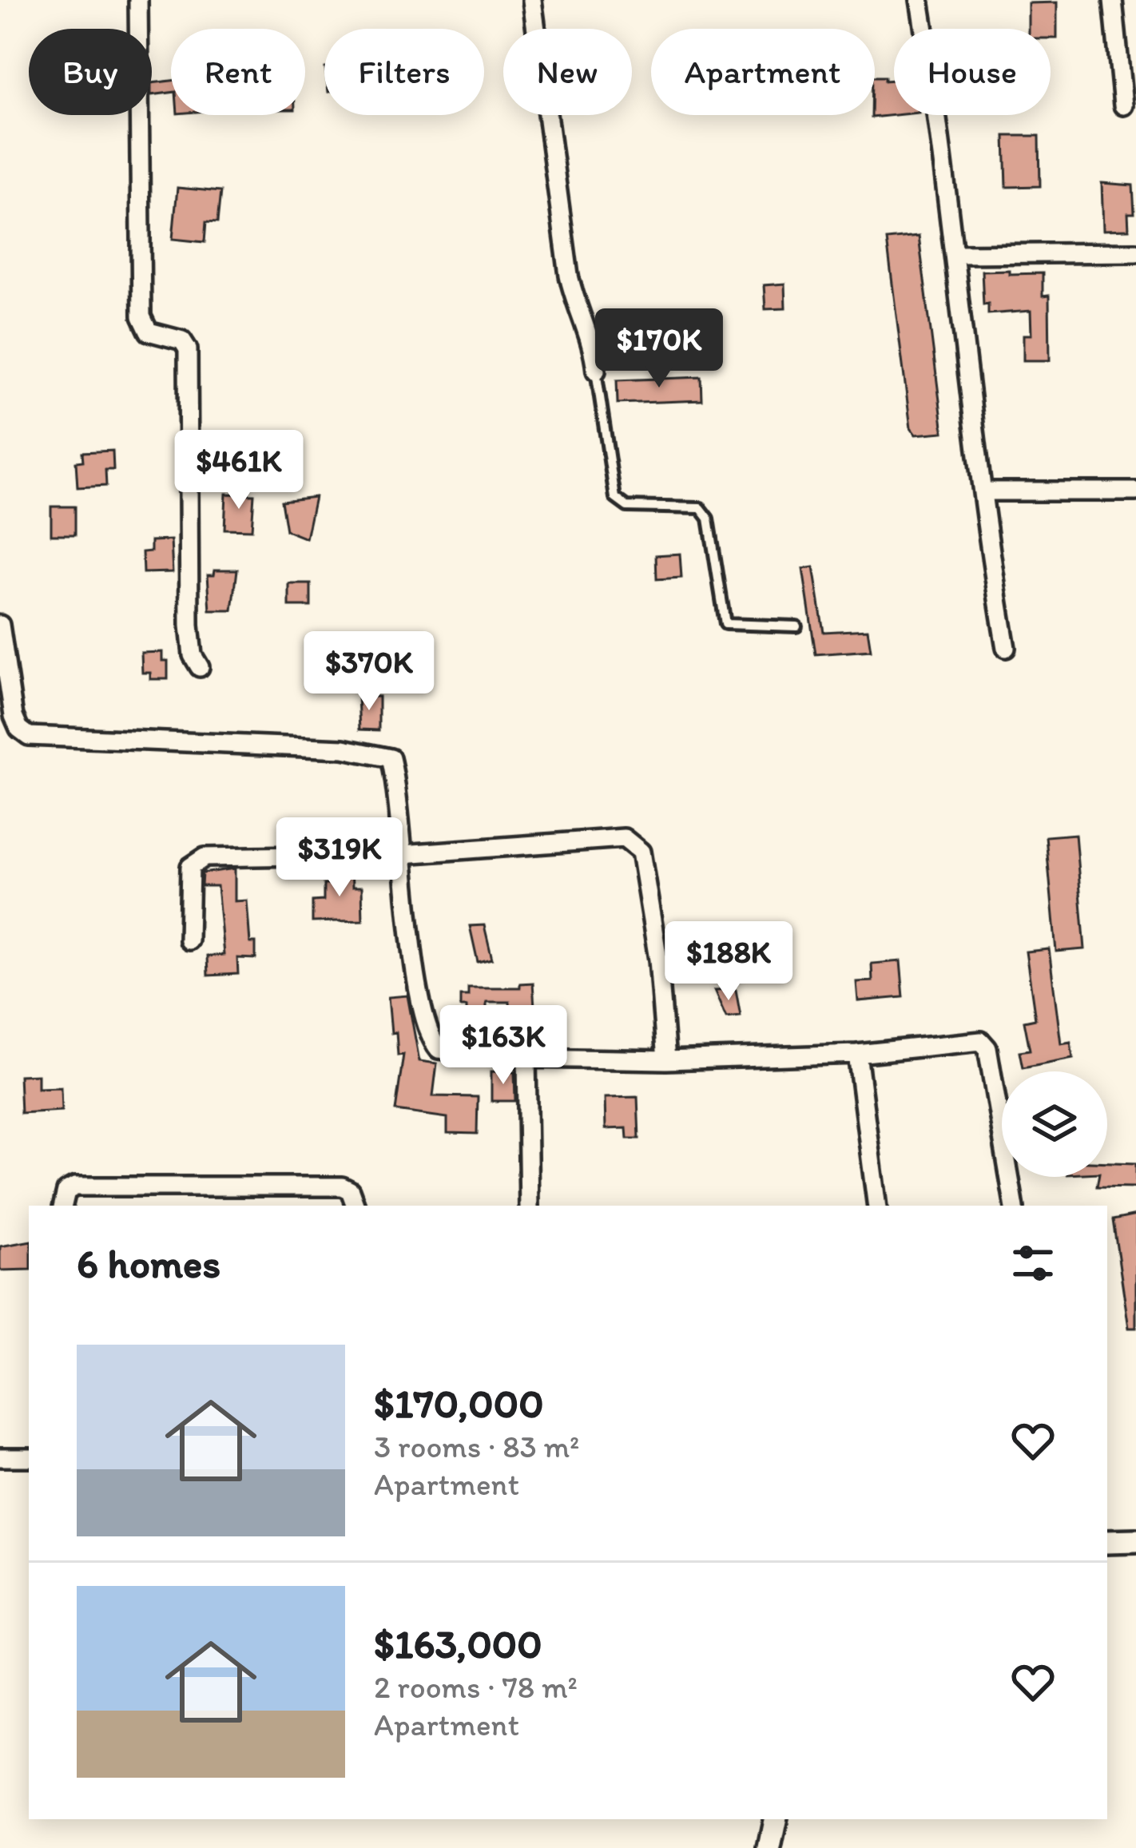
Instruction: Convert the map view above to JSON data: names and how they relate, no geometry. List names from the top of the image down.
{
  "page": {
    "chip": [
      "Buy",
      "Rent",
      "Filters",
      "New",
      "Apartment",
      "House"
    ],
    "price": [
      "$170K",
      "$461K",
      "$370K",
      "$319K",
      "$188K",
      "$163K"
    ],
    "heading": "6 homes",
    "list": [
      {
        "name": "$170,000",
        "note": "3 rooms · 83 m² · Apartment"
      },
      {
        "name": "$163,000",
        "note": "2 rooms · 78 m² · Apartment"
      }
    ]
  }
}
